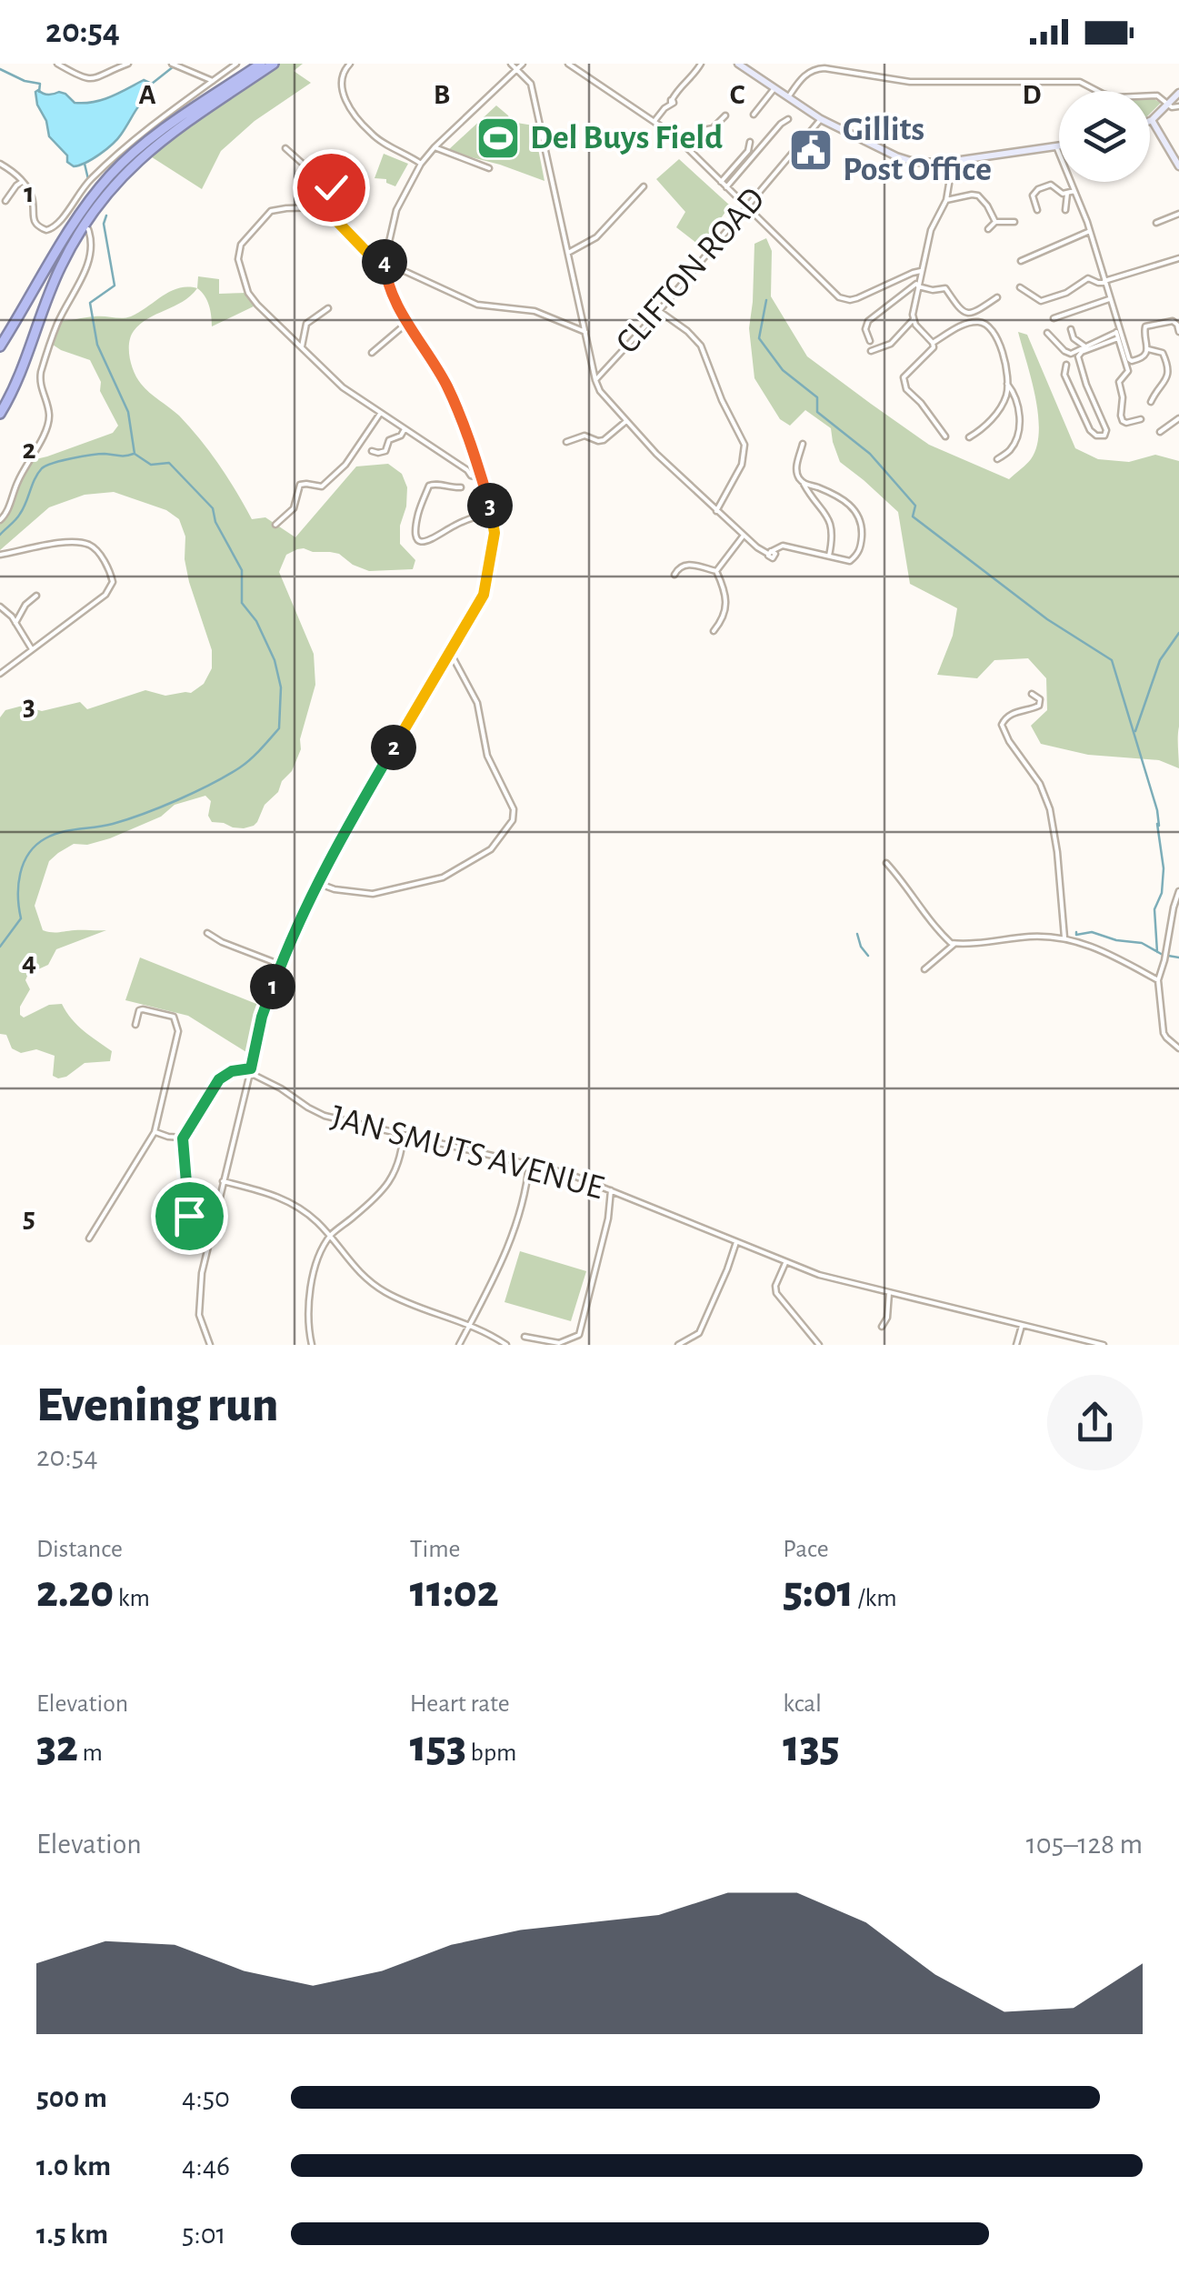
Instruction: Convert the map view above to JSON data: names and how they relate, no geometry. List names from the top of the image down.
{
  "streets": {
    "street": ["CLIFTON ROAD", "JAN SMUTS AVENUE"]
  },
  "places": {
    "sports": ["Del Buys Field"],
    "public building": ["Gillits Post Office"]
  },
  "page": {
    "status": "20:54",
    "pins": [
      "4",
      "3",
      "2",
      "1"
    ],
    "heading": ["Evening run", "20:54"],
    "stats": [
      ["Distance", "2.20 km"],
      ["Time", "11:02"],
      ["Pace", "5:01 /km"],
      ["Elevation", "32 m"],
      ["Heart rate", "153 bpm"],
      ["kcal", "135"]
    ],
    "chart": ["Elevation", "105–128 m"],
    "list": [
      {
        "name": "500 m",
        "note": "4:50"
      },
      {
        "name": "1.0 km",
        "note": "4:46"
      },
      {
        "name": "1.5 km",
        "note": "5:01"
      }
    ]
  },
  "grid": {
    "columns": [
      "A",
      "B",
      "C",
      "D"
    ],
    "rows": [
      "1",
      "2",
      "3",
      "4",
      "5"
    ]
  }
}
